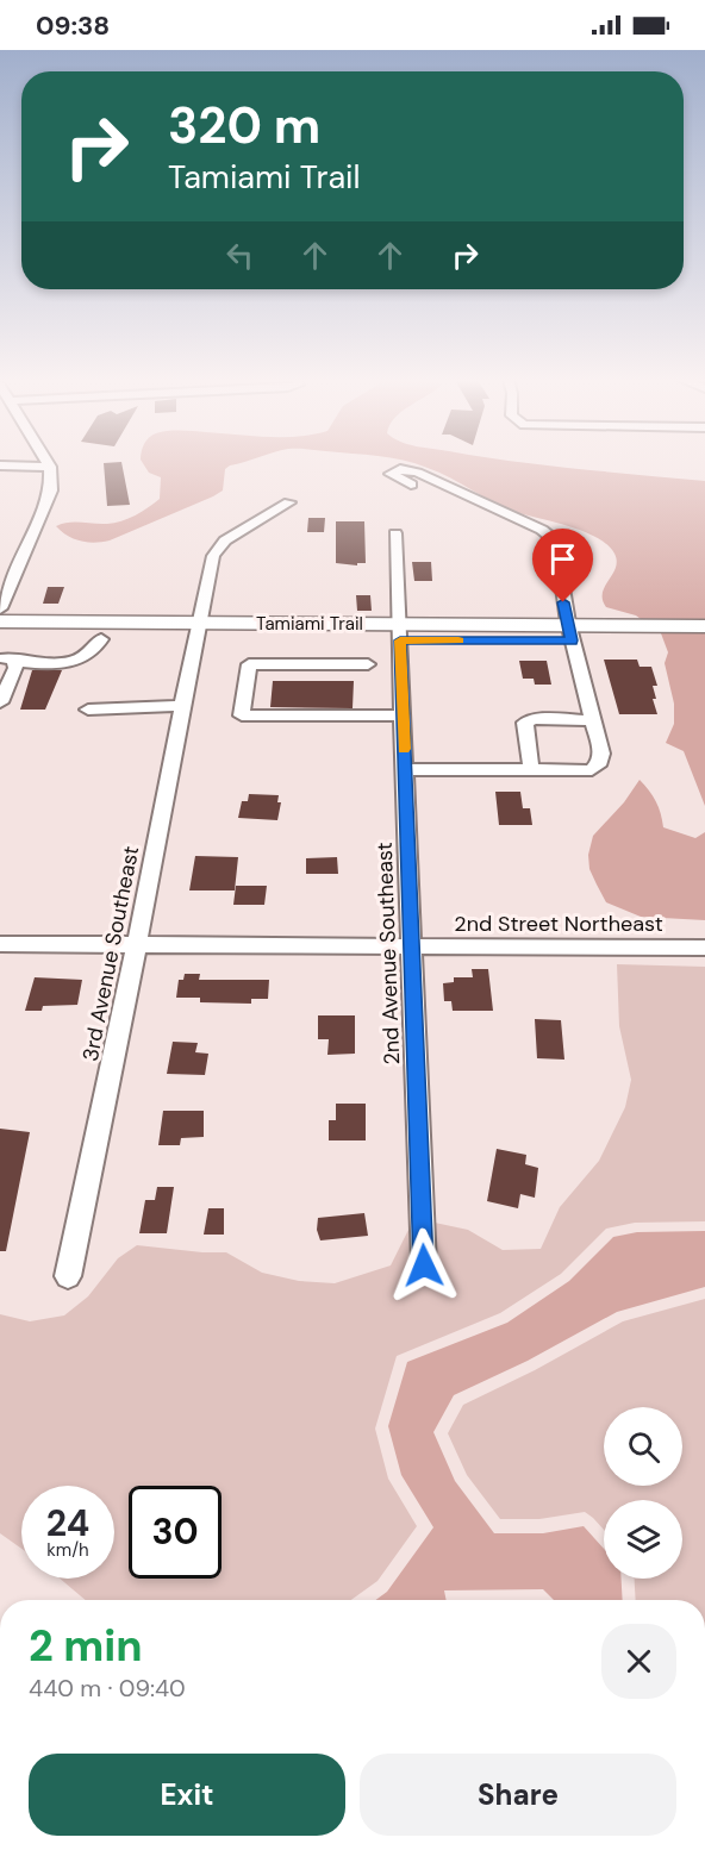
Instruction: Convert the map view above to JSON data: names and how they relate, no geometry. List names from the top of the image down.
{
  "streets": {
    "main road": ["Tamiami Trail"],
    "street": ["2nd Street Northeast", "3rd Avenue Southeast", "2nd Avenue Southeast"]
  },
  "crossings": [
    ["Tamiami Trail", "3rd Avenue Southeast"],
    ["Tamiami Trail", "2nd Avenue Southeast"],
    ["2nd Street Northeast", "3rd Avenue Southeast"],
    ["2nd Street Northeast", "2nd Avenue Southeast"]
  ],
  "page": {
    "status": "09:38",
    "turn": ["320 m", "Tamiami Trail"],
    "speed": "24 km/h",
    "limit": "30",
    "heading": ["2 min", "440 m · 09:40"],
    "buttons": ["Exit", "Share"]
  }
}
